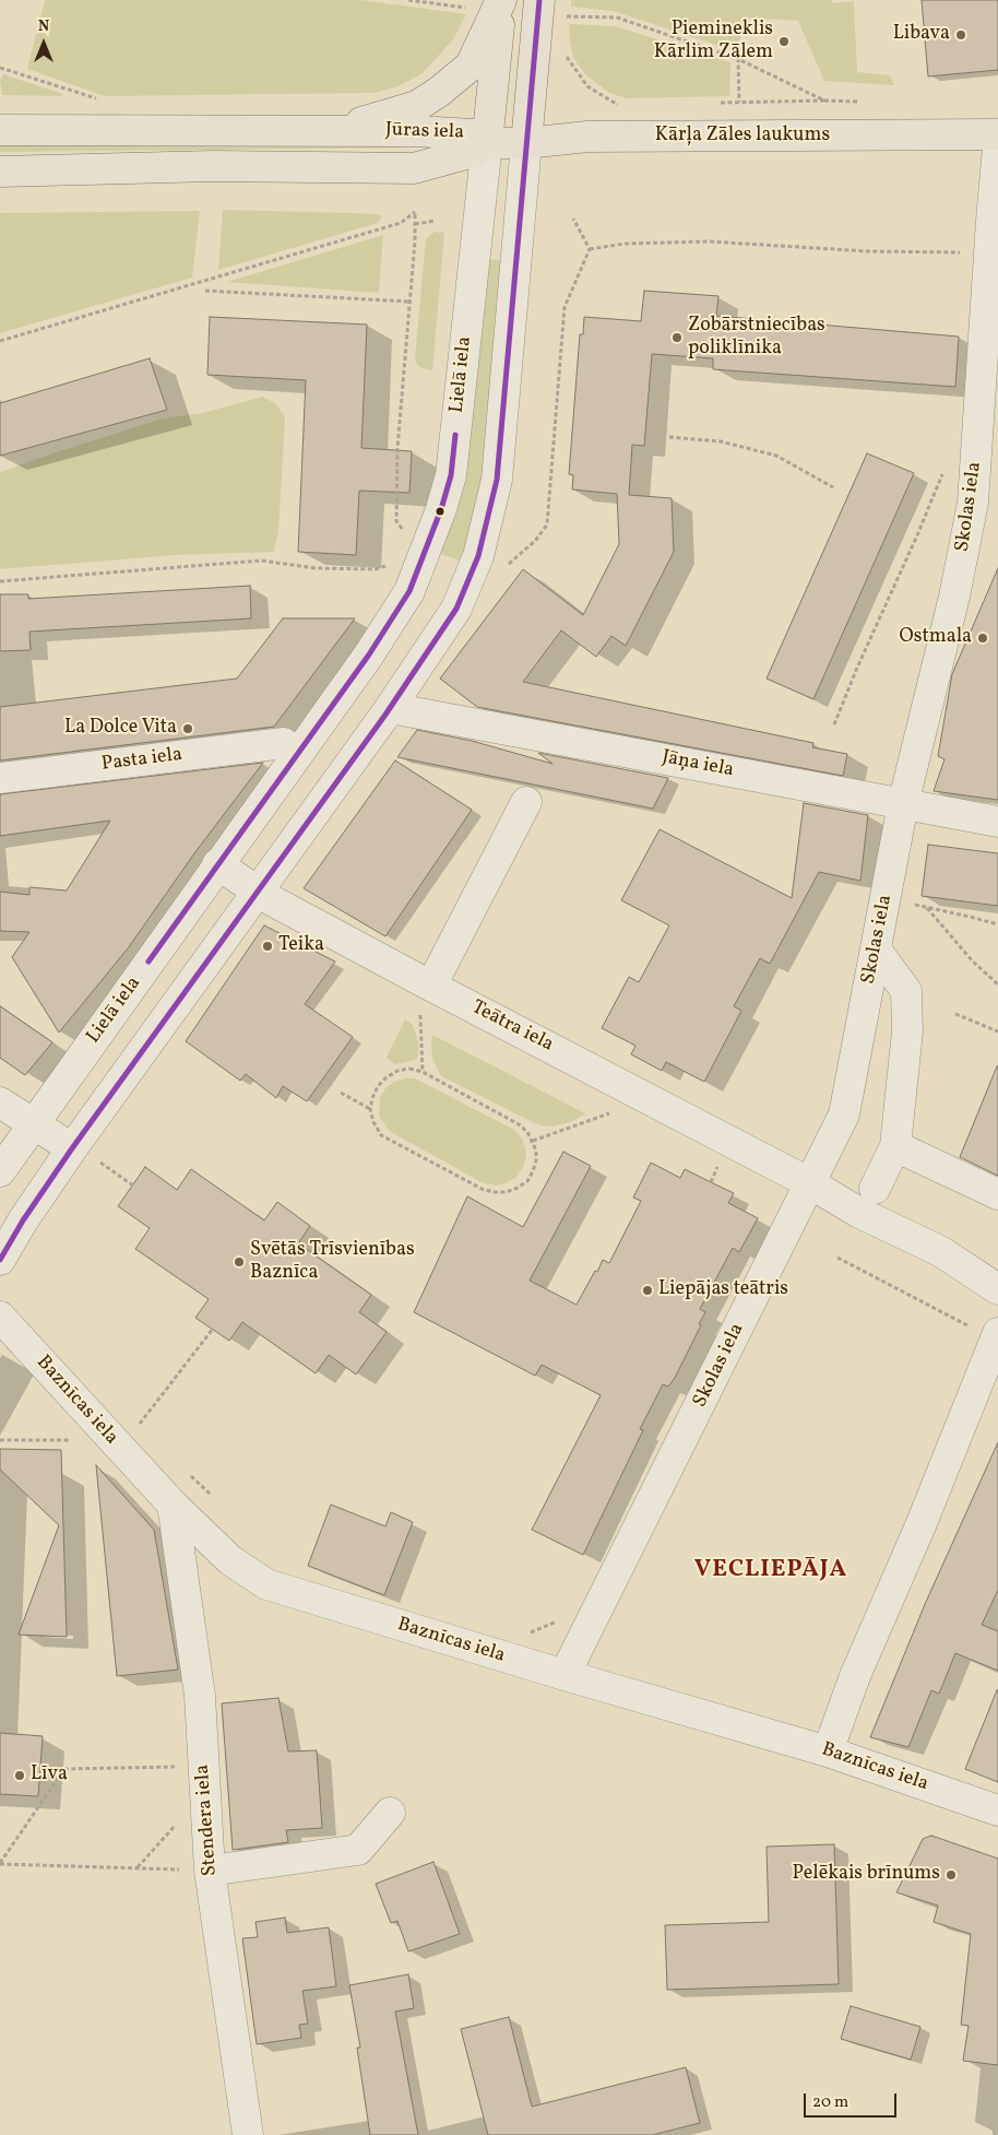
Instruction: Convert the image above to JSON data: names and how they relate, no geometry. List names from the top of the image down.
{
  "streets": {
    "main road": ["Jūras iela", "Kārļa Zāles laukums", "Lielā iela"],
    "street": [
      "Skolas iela",
      "Pasta iela",
      "Jāņa iela",
      "Teātra iela",
      "Baznīcas iela",
      "Stendera iela"
    ]
  },
  "crossings": [
    ["Jūras iela", "Kārļa Zāles laukums"],
    ["Jūras iela", "Lielā iela"],
    ["Kārļa Zāles laukums", "Lielā iela"],
    ["Lielā iela", "Teātra iela"],
    ["Skolas iela", "Jāņa iela"],
    ["Skolas iela", "Teātra iela"],
    ["Skolas iela", "Baznīcas iela"],
    ["Baznīcas iela", "Stendera iela"]
  ],
  "districts": ["VECLIEPĀJA"],
  "places": [
    "Libava",
    "Piemineklis Kārlim Zālem",
    "Zobārstniecības poliklīnika",
    "Ostmala",
    "La Dolce Vita",
    "Teika",
    "Svētās Trīsvienības Baznīca",
    "Liepājas teātris",
    "Līva",
    "Pelēkais brīnums"
  ],
  "scale_bar": "20 m",
  "north": "top"
}
